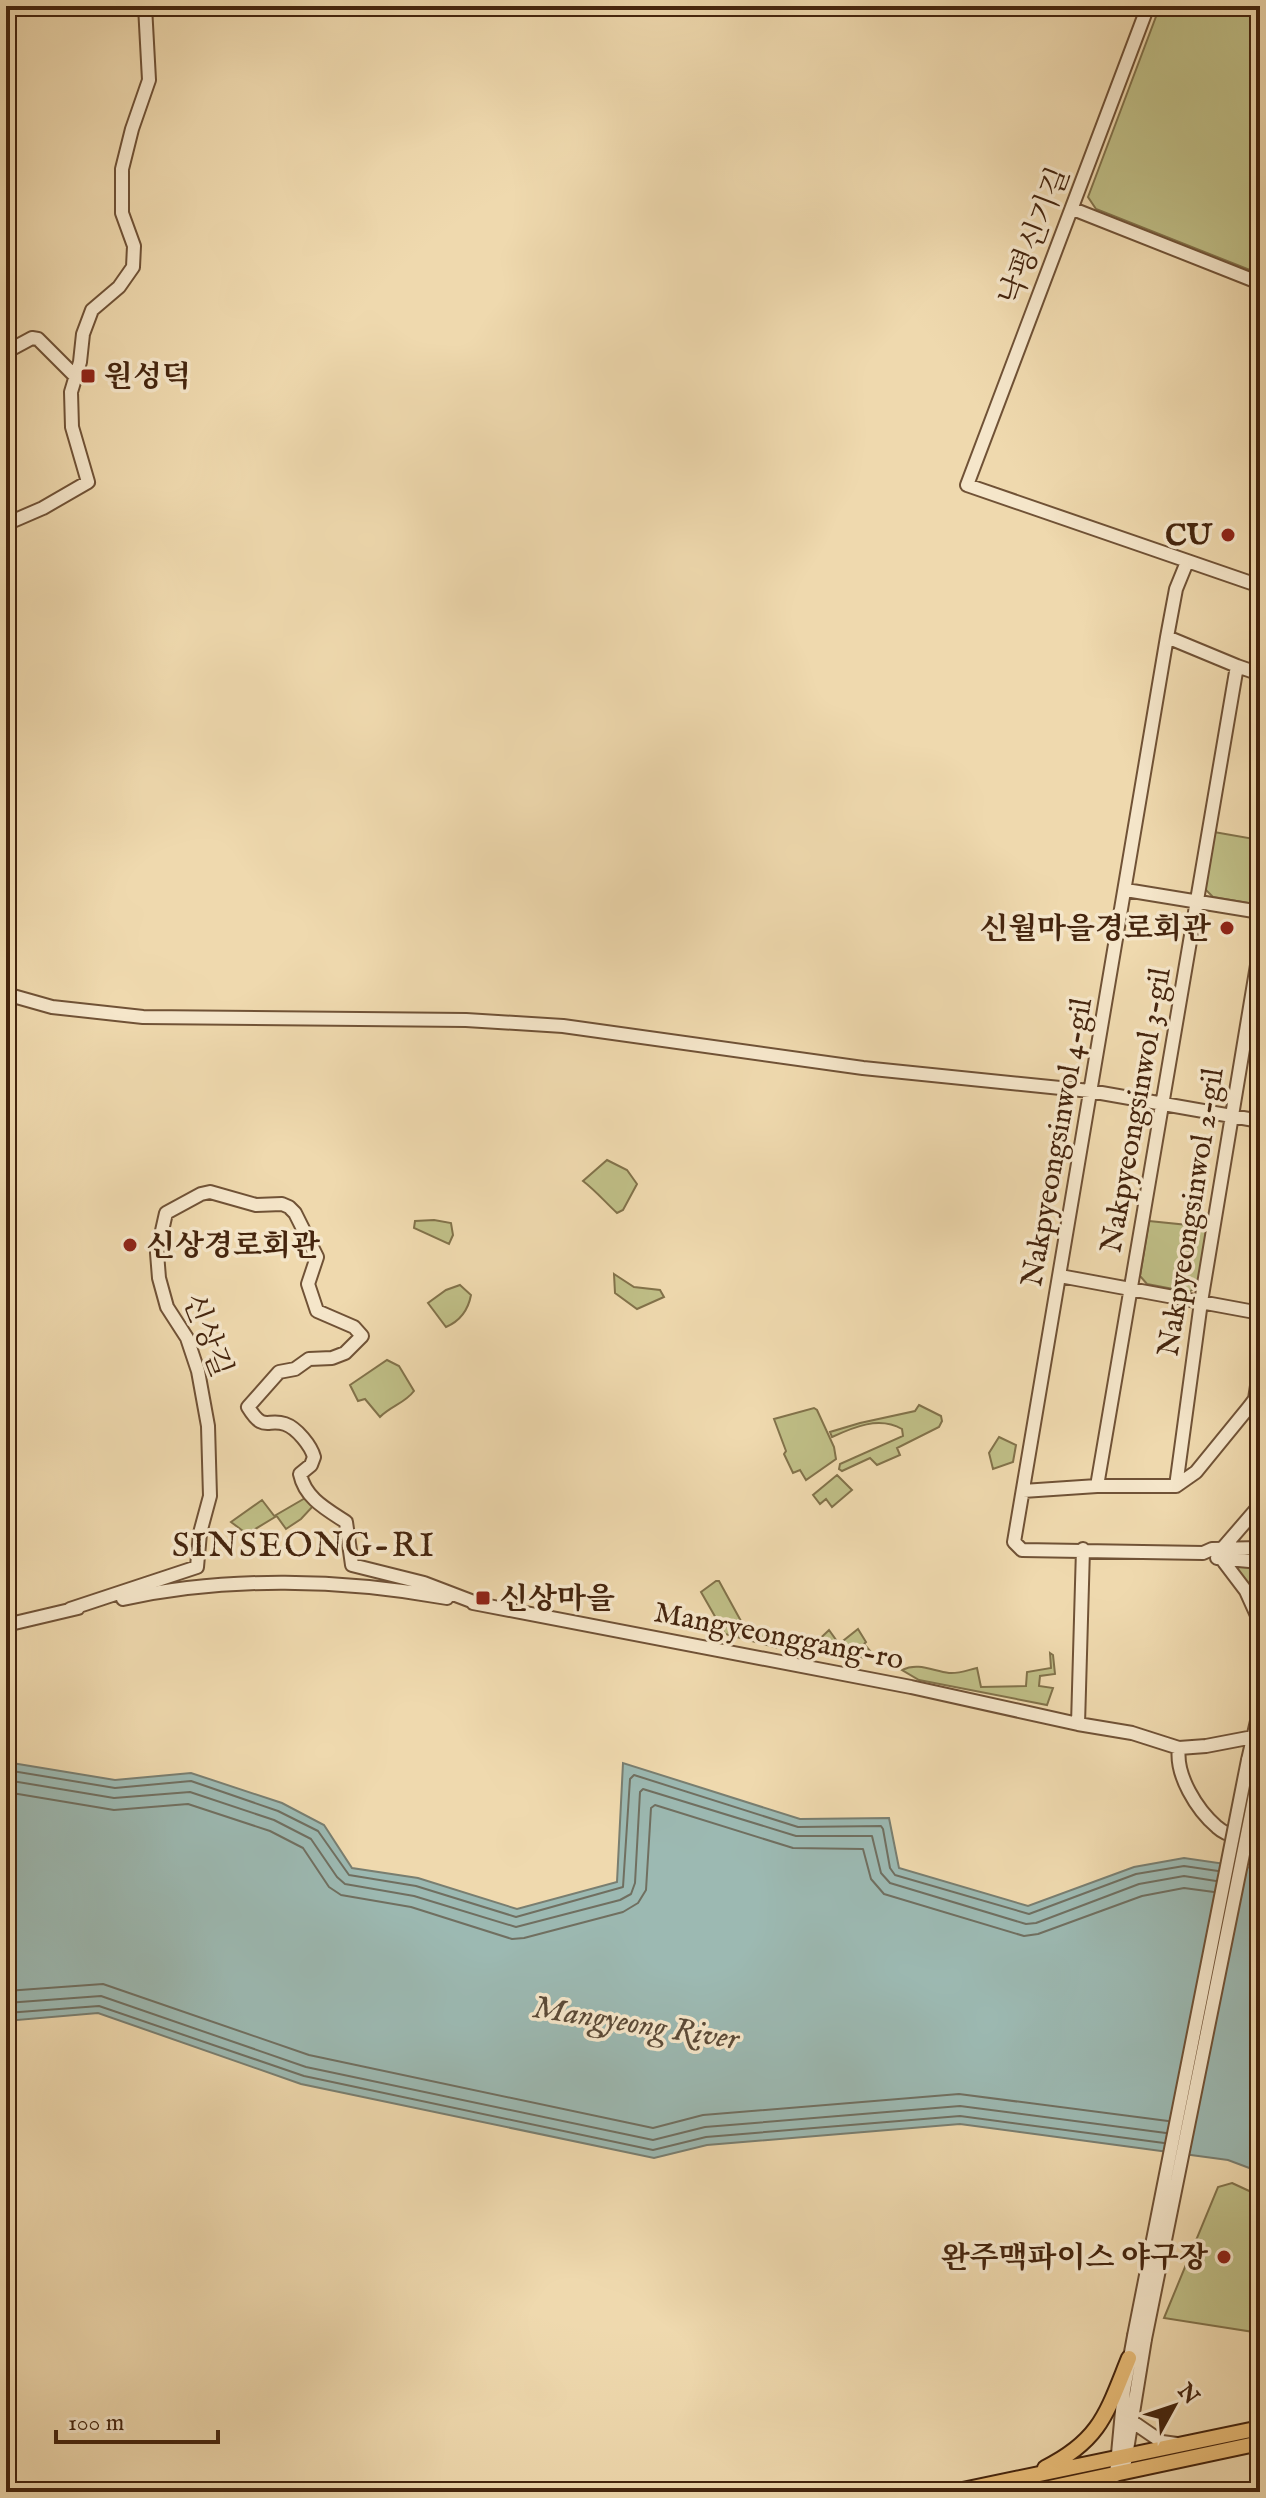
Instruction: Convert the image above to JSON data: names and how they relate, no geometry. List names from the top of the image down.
{
  "streets": {
    "street": [
      "낙평신기길",
      "Nakpyeongsinwol 3-gil",
      "Nakpyeongsinwol 4-gil",
      "Nakpyeongsinwol 2-gil",
      "신상길",
      "Mangyeonggang-ro"
    ]
  },
  "crossings": [
    ["낙평신기길", "Nakpyeongsinwol 4-gil"],
    ["신상길", "Mangyeonggang-ro"]
  ],
  "districts": ["SINSEONG-RI"],
  "water": ["Mangyeong River"],
  "places": {
    "transit": ["원성덕", "신상마을"],
    "other": [
      "CU",
      "신월마을경로회관",
      "신상경로회관",
      "완주맥파이스 야구장"
    ]
  },
  "scale_bar": "100 m",
  "north": "top right"
}
